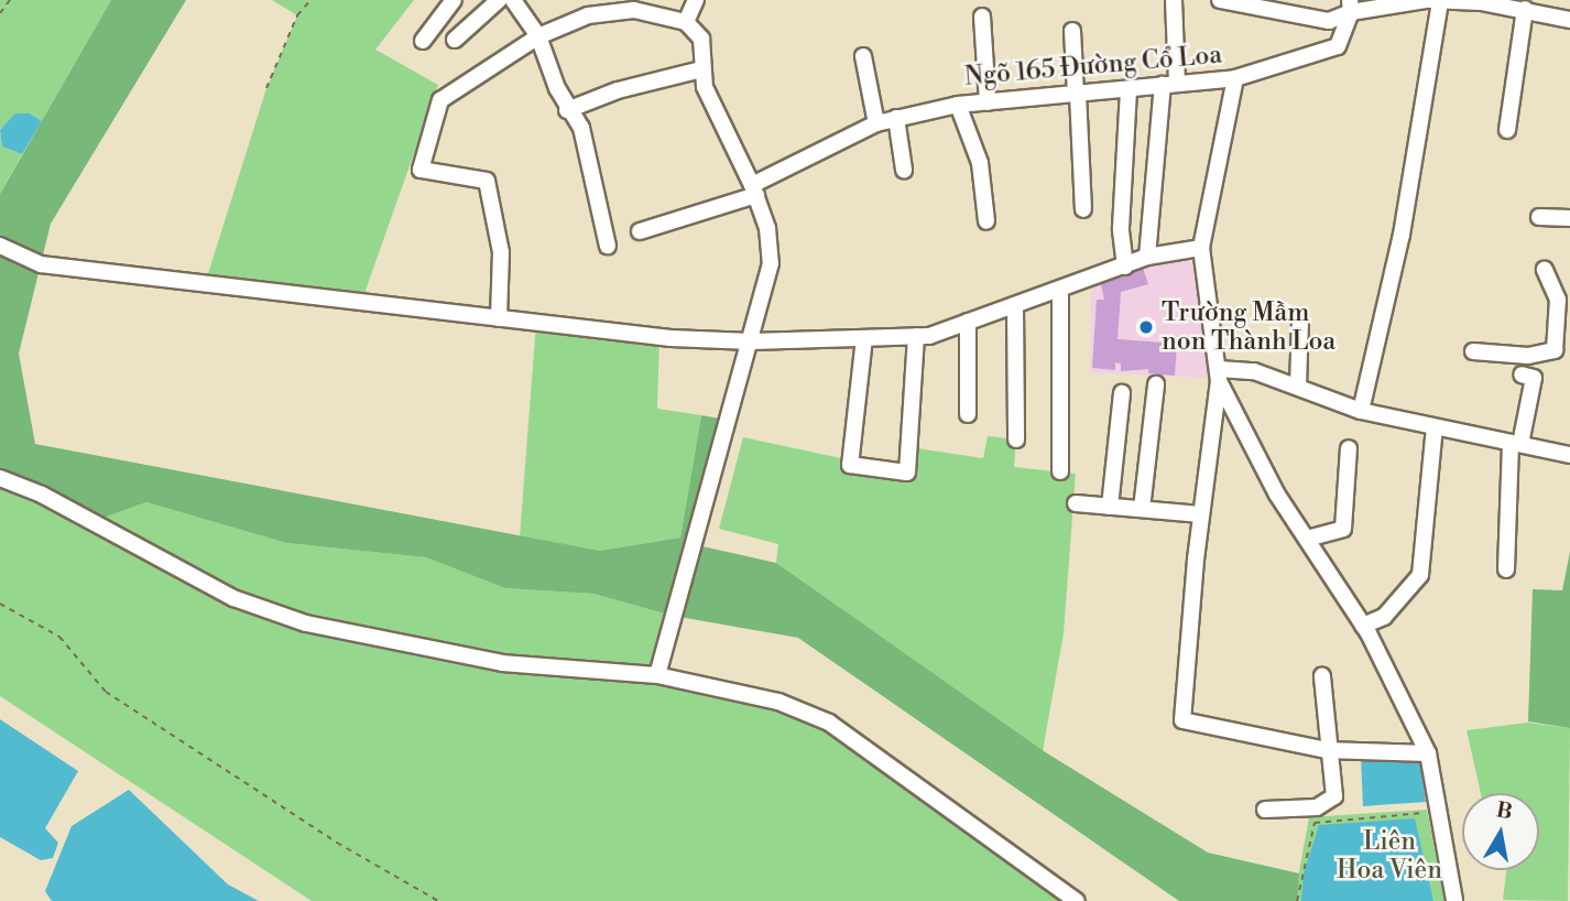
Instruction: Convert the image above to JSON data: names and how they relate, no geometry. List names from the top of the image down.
{
  "streets": {
    "street": ["Ngõ 165 Đường Cổ Loa"]
  },
  "parks": ["Liên Hoa Viên"],
  "places": ["Trường Mầm non Thành Loa"],
  "north": "top"
}
